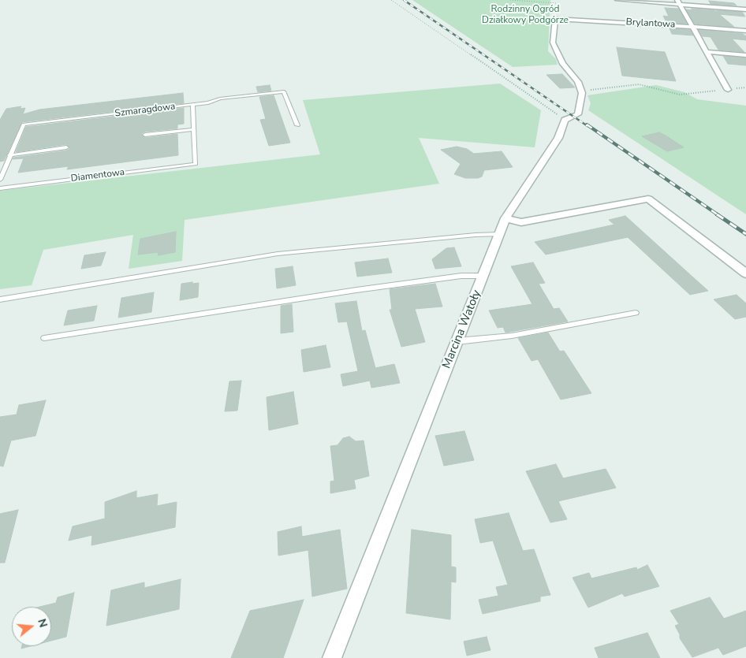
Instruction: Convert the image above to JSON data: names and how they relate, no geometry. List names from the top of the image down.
{
  "streets": {
    "street": ["Brylantowa", "Marcina Watoły"],
    "lane": ["Szmaragdowa", "Diamentowa"]
  },
  "parks": ["Rodzinny Ogród Działkowy Podgórze"],
  "north": "right"
}
